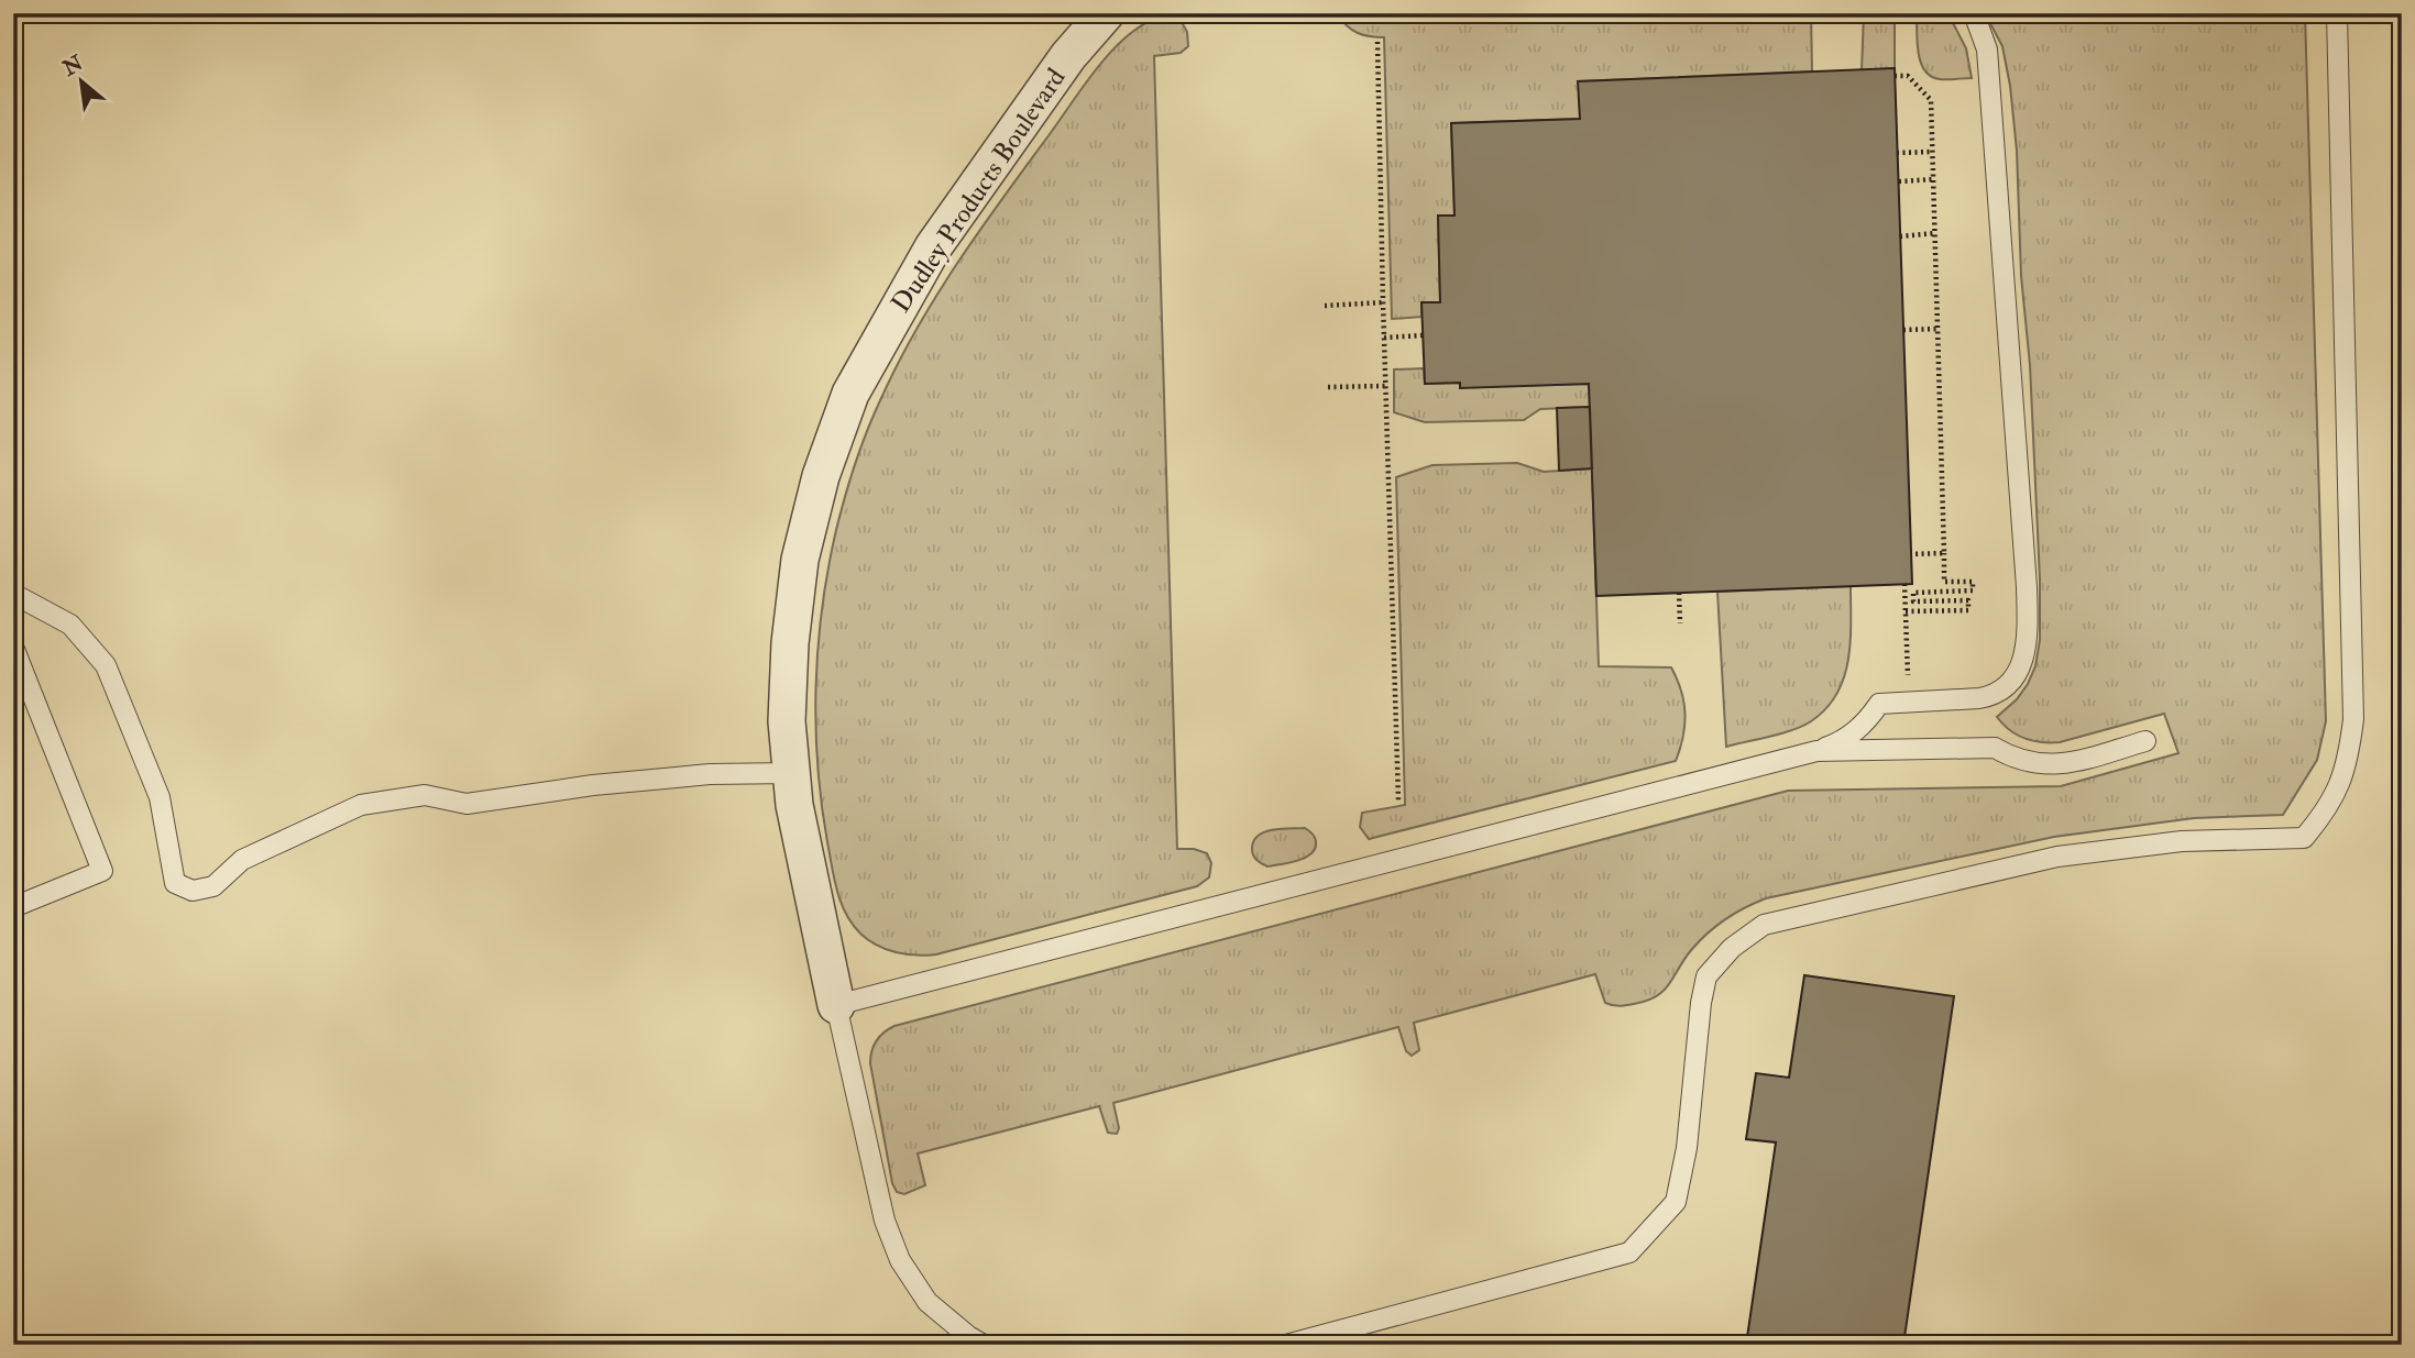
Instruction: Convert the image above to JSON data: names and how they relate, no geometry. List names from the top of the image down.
{
  "streets": {
    "street": ["Dudley Products Boulevard"]
  },
  "north": "top left"
}
